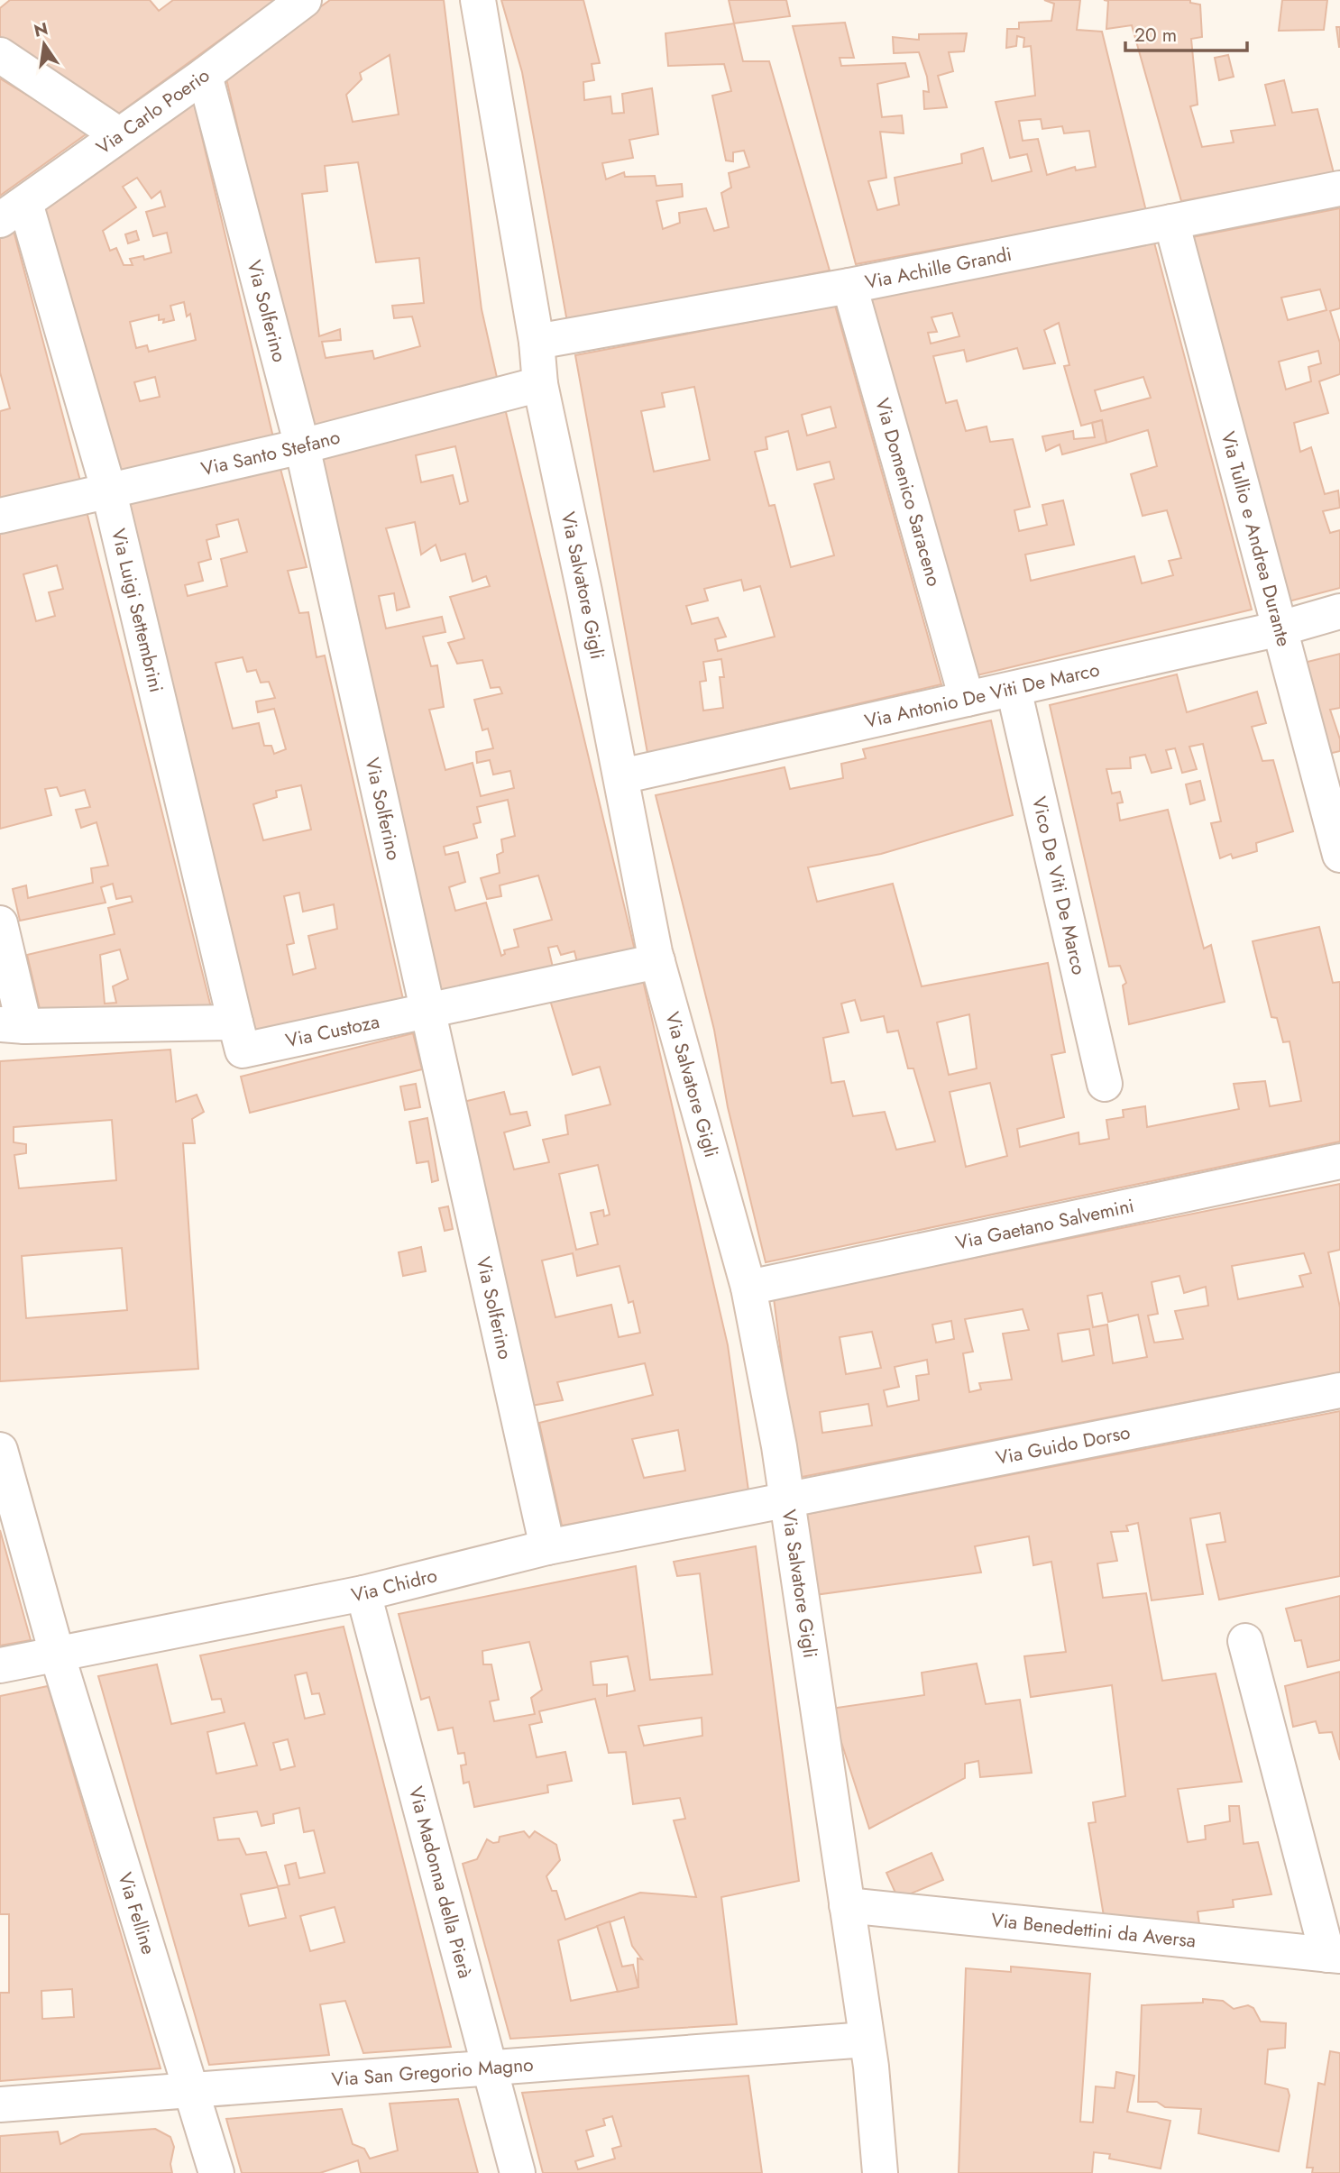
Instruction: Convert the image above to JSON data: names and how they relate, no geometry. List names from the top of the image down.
{
  "streets": {
    "street": [
      "Via Carlo Poerio",
      "Via Achille Grandi",
      "Via Solferino",
      "Via Santo Stefano",
      "Via Domenico Saraceno",
      "Via Tullio e Andrea Durante",
      "Via Salvatore Gigli",
      "Via Luigi Settembrini",
      "Via Antonio De Viti De Marco",
      "Vico De Viti De Marco",
      "Via Custoza",
      "Via Gaetano Salvemini",
      "Via Guido Dorso",
      "Via Chidro",
      "Via Madonna della Pierà",
      "Via Felline",
      "Via Benedettini da Aversa",
      "Via San Gregorio Magno"
    ]
  },
  "crossings": [
    ["Via Carlo Poerio", "Via Solferino"],
    ["Via Carlo Poerio", "Via Luigi Settembrini"],
    ["Via Achille Grandi", "Via Domenico Saraceno"],
    ["Via Achille Grandi", "Via Tullio e Andrea Durante"],
    ["Via Achille Grandi", "Via Salvatore Gigli"],
    ["Via Solferino", "Via Santo Stefano"],
    ["Via Solferino", "Via Custoza"],
    ["Via Solferino", "Via Chidro"],
    ["Via Santo Stefano", "Via Salvatore Gigli"],
    ["Via Santo Stefano", "Via Luigi Settembrini"],
    ["Via Domenico Saraceno", "Via Antonio De Viti De Marco"],
    ["Via Tullio e Andrea Durante", "Via Antonio De Viti De Marco"],
    ["Via Salvatore Gigli", "Via Antonio De Viti De Marco"],
    ["Via Salvatore Gigli", "Via Custoza"],
    ["Via Salvatore Gigli", "Via Gaetano Salvemini"],
    ["Via Salvatore Gigli", "Via Guido Dorso"],
    ["Via Salvatore Gigli", "Via Chidro"],
    ["Via Salvatore Gigli", "Via Benedettini da Aversa"],
    ["Via Salvatore Gigli", "Via San Gregorio Magno"],
    ["Via Luigi Settembrini", "Via Custoza"],
    ["Via Antonio De Viti De Marco", "Vico De Viti De Marco"],
    ["Via Guido Dorso", "Via Chidro"],
    ["Via Chidro", "Via Madonna della Pierà"],
    ["Via Chidro", "Via Felline"],
    ["Via Madonna della Pierà", "Via San Gregorio Magno"],
    ["Via Felline", "Via San Gregorio Magno"]
  ],
  "scale_bar": "20 m",
  "north": "top"
}
